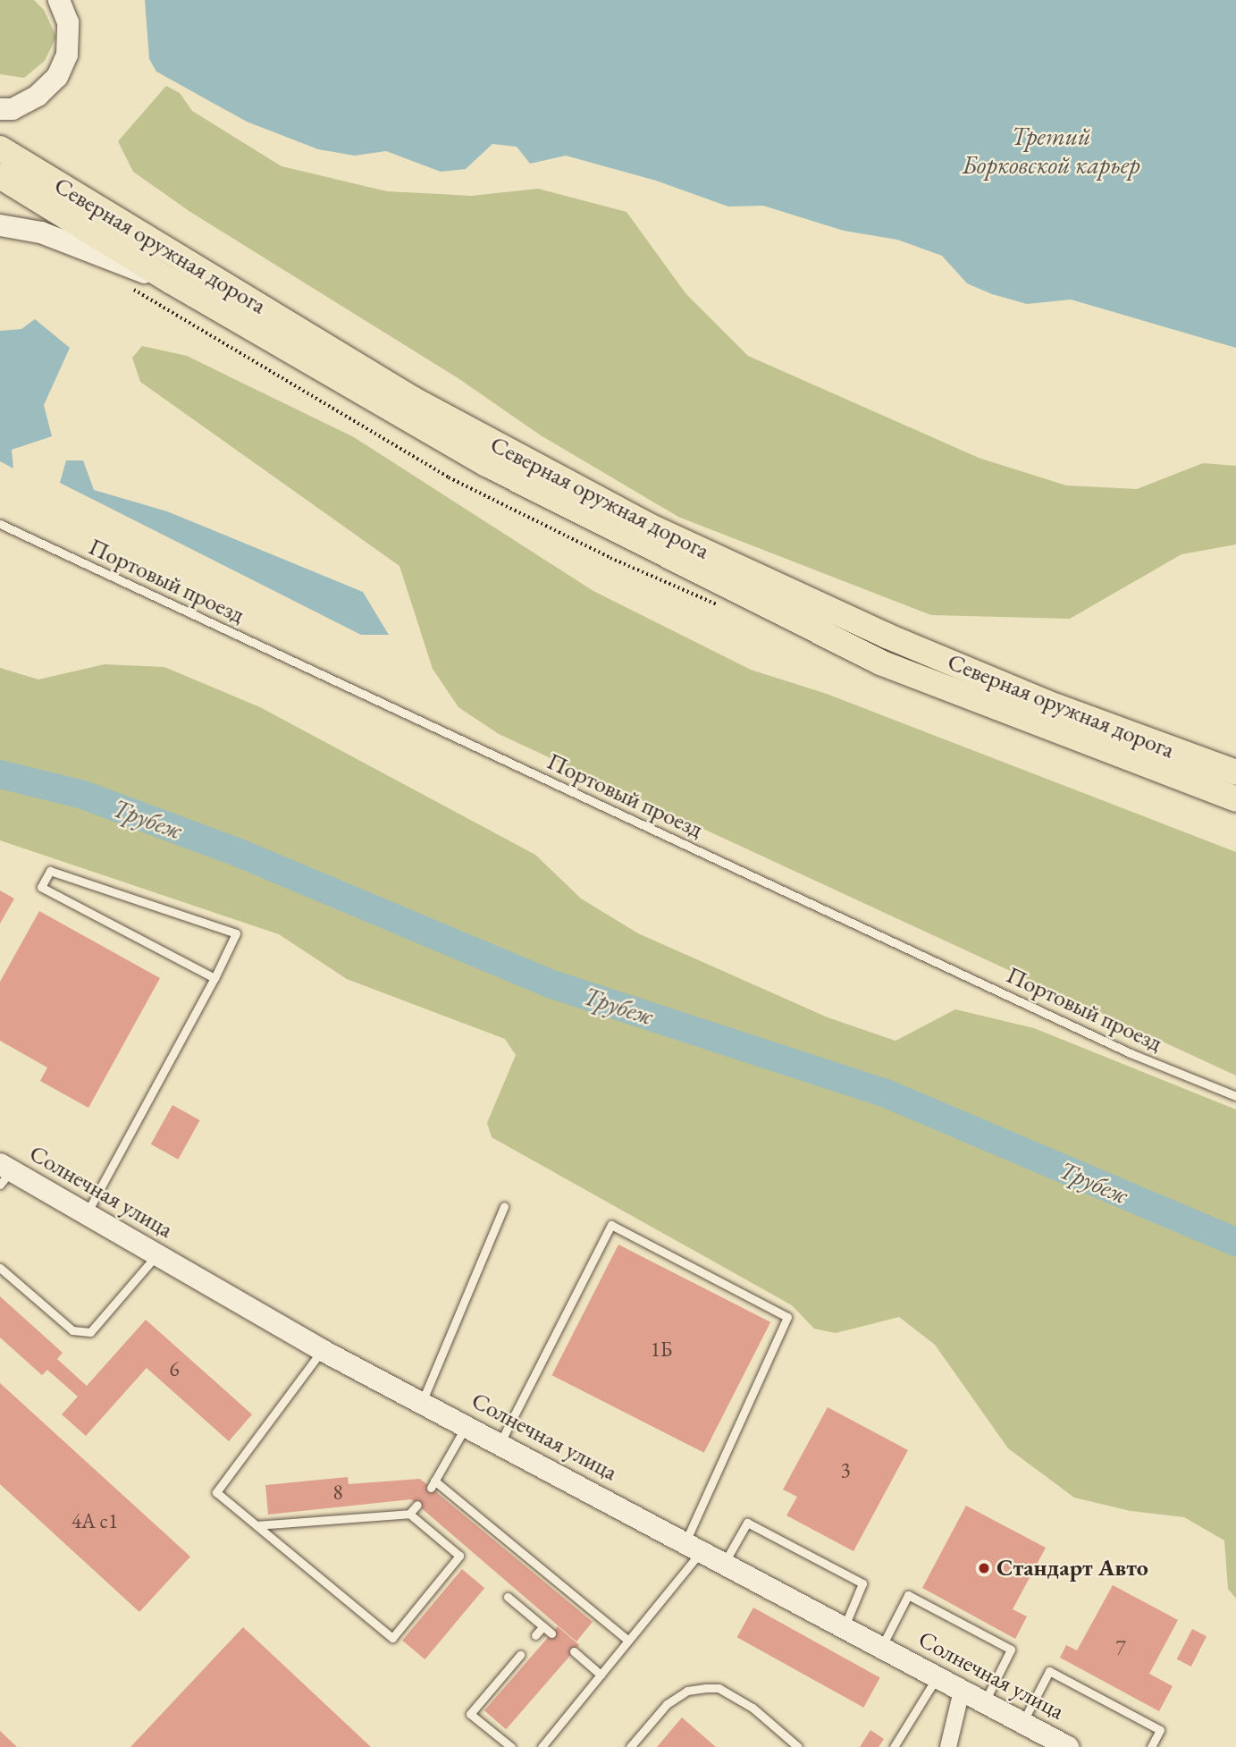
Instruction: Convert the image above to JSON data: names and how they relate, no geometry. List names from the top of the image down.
{
  "streets": {
    "main road": ["Северная оружная дорога", "Солнечная улица"],
    "lane": ["Портовый проезд"]
  },
  "water": ["Третий Борковской карьер", "Трубеж"],
  "places": ["Стандарт Авто"],
  "house_numbers": [
    "1Б",
    "6",
    "3",
    "8",
    "4А с1",
    "7"
  ]
}
